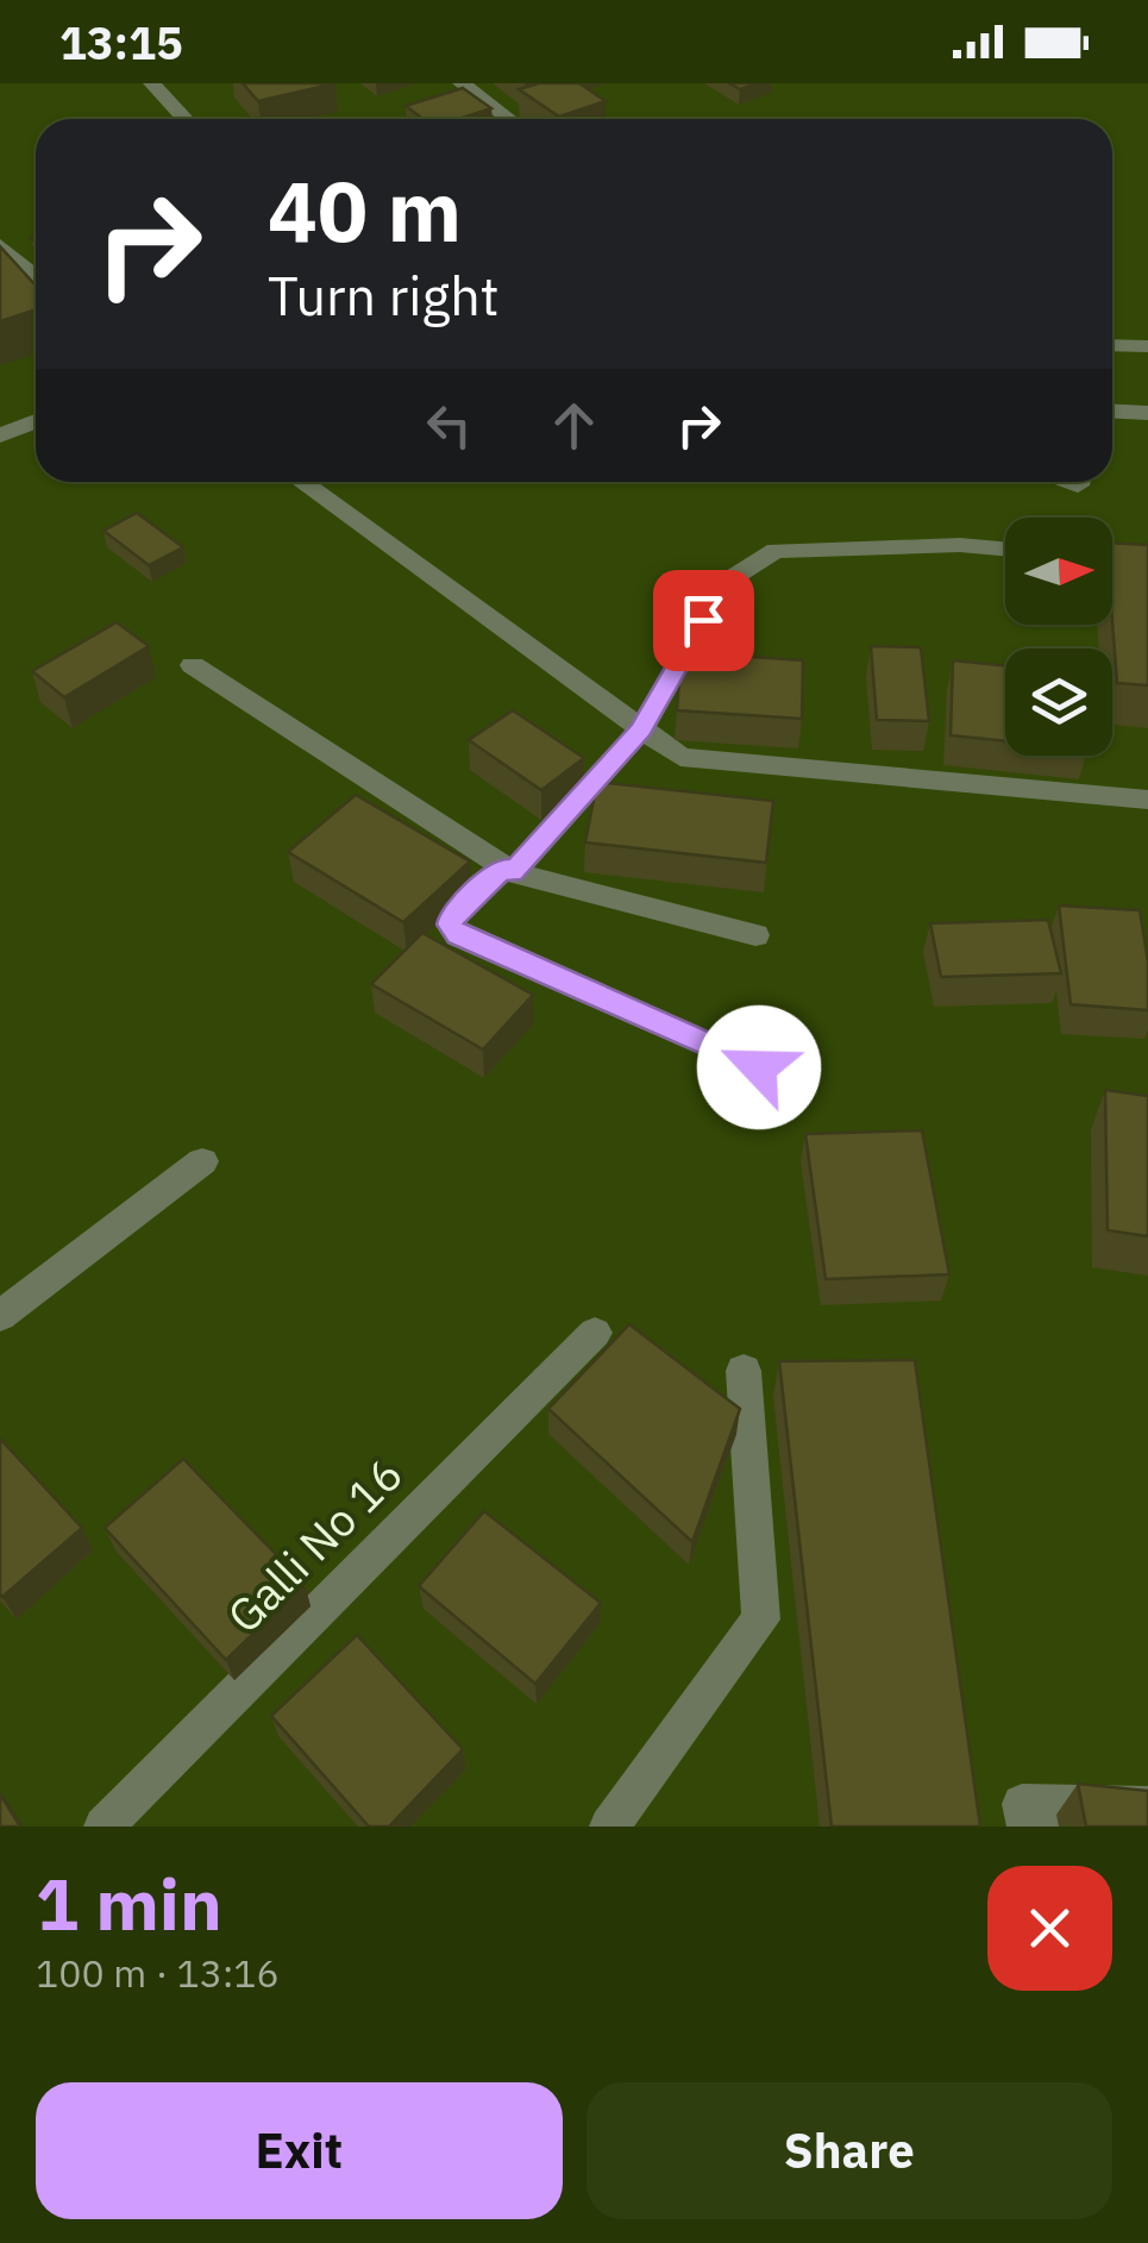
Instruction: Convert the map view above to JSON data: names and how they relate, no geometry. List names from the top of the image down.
{
  "streets": {
    "street": ["Galli No 16"]
  },
  "north": "right",
  "page": {
    "status": "13:15",
    "turn": ["40 m", "Turn right"],
    "heading": ["1 min", "100 m · 13:16"],
    "buttons": ["Exit", "Share"]
  }
}
